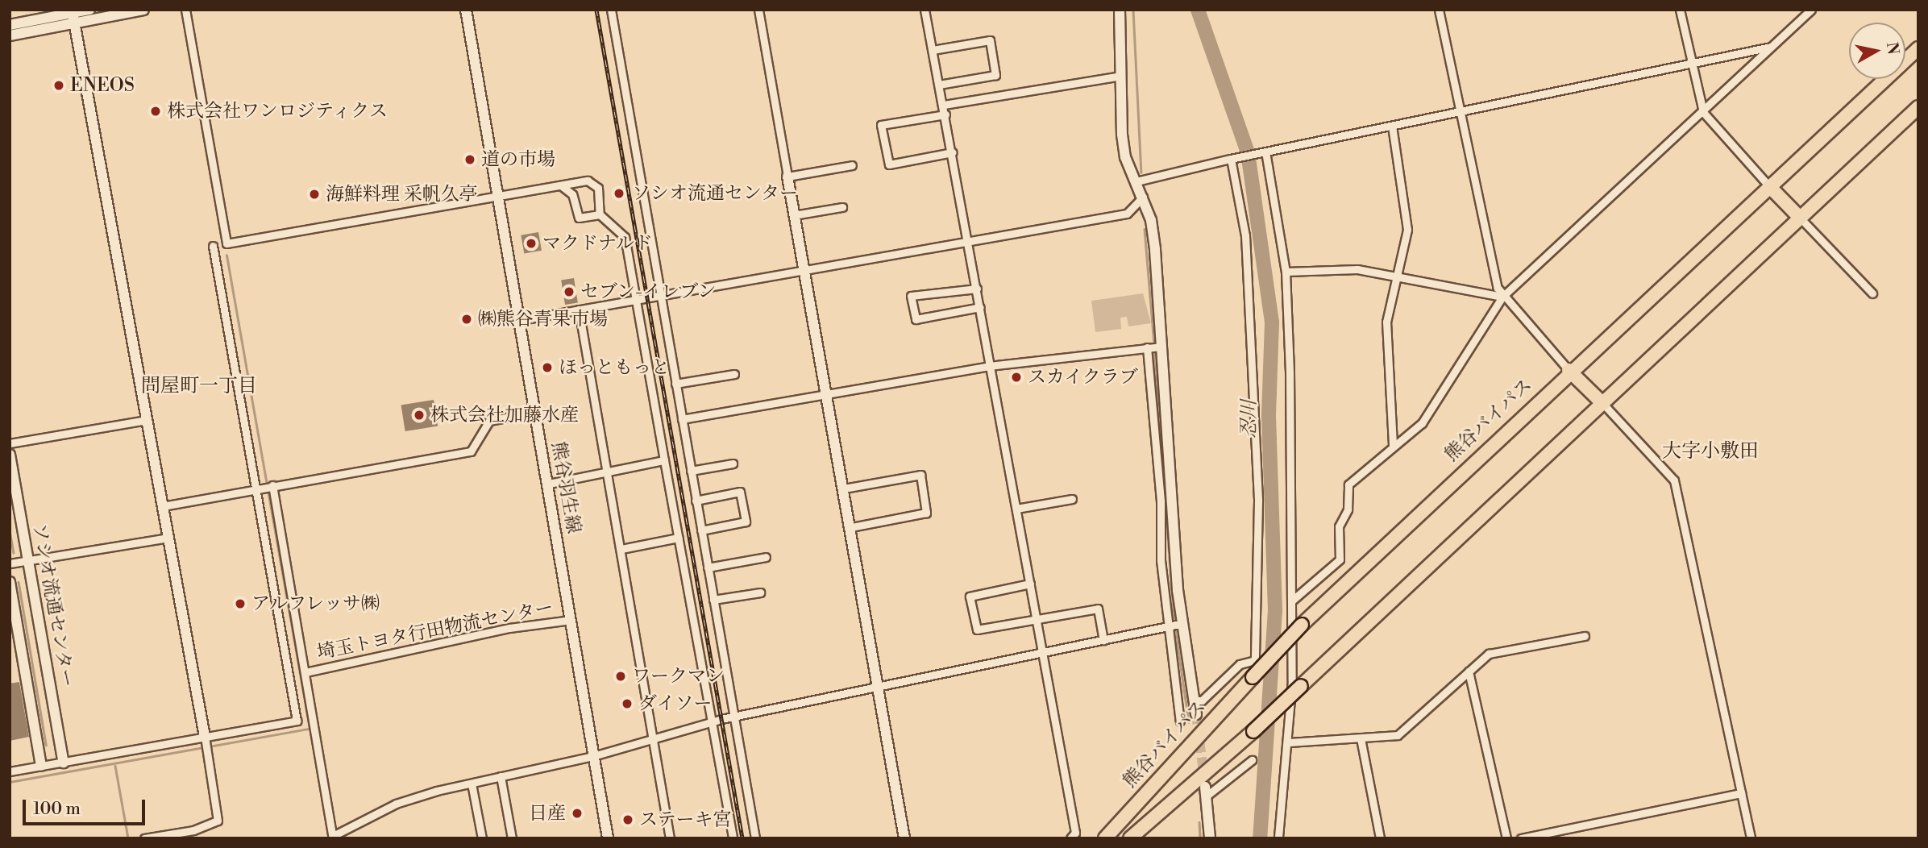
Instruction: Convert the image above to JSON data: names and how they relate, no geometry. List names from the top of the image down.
{
  "streets": {
    "highway": ["熊谷バイパス"],
    "street": ["熊谷羽生線", "ソシオ流通センター", "埼玉トヨタ行田物流センター"]
  },
  "crossings": [
    ["熊谷羽生線", "埼玉トヨタ行田物流センター"]
  ],
  "districts": ["問屋町一丁目", "大字小敷田"],
  "water": ["忍川"],
  "places": [
    "ENEOS",
    "株式会社ワンロジティクス",
    "道の市場",
    "ソシオ流通センター",
    "海鮮料理 采帆久亭",
    "マクドナルド",
    "セブン-イレブン",
    "㈱熊谷青果市場",
    "ほっともっと",
    "スカイクラブ",
    "株式会社加藤水産",
    "アルフレッサ㈱",
    "ワークマン",
    "ダイソー",
    "日産",
    "ステーキ宮"
  ],
  "scale_bar": "100 m",
  "north": "right"
}
